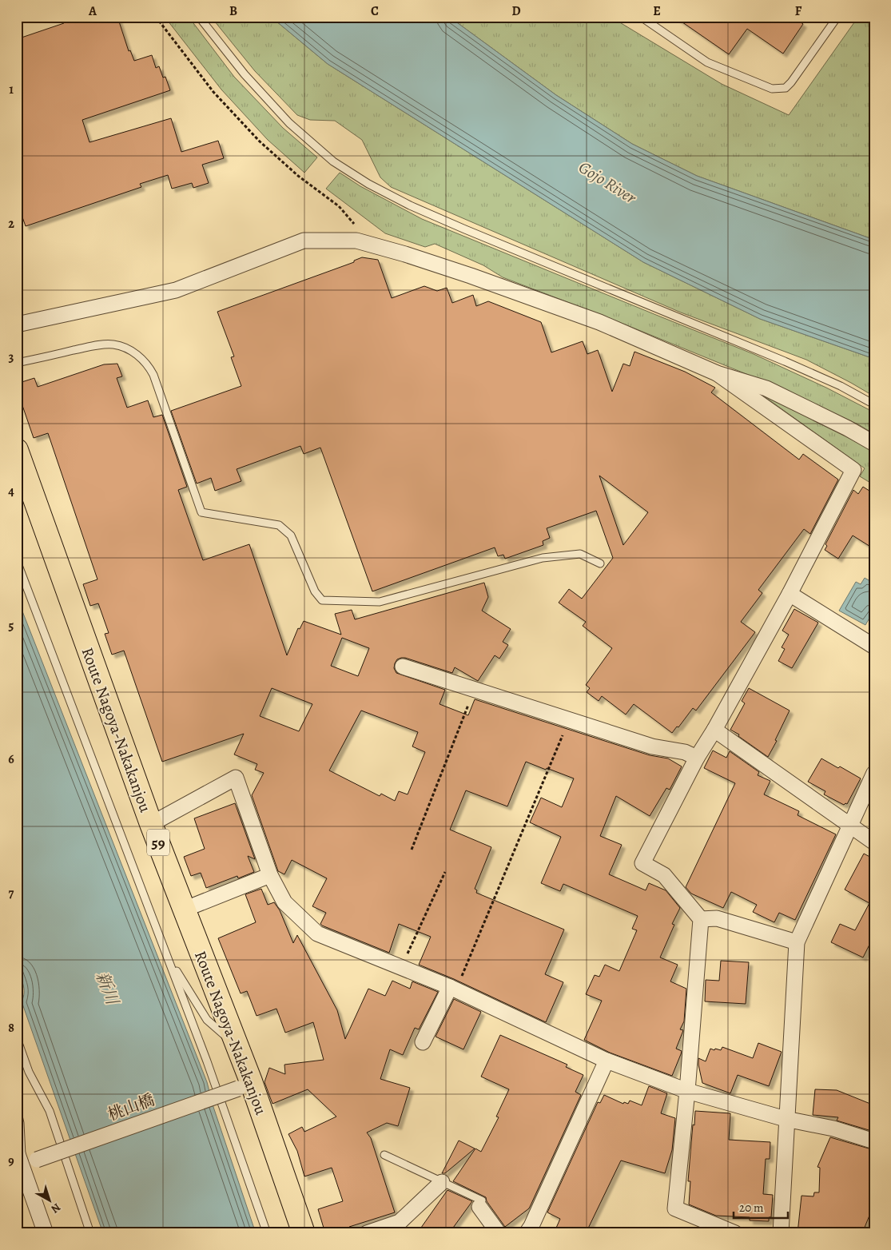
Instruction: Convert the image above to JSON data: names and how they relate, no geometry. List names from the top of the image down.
{
  "streets": {
    "main road": ["Route Nagoya-Nakakanjou", "59"],
    "street": ["桃山橋"]
  },
  "crossings": [
    ["Route Nagoya-Nakakanjou", "桃山橋"]
  ],
  "water": ["Gojo River", "新川"],
  "scale_bar": "20 m",
  "north": "bottom right",
  "grid": {
    "columns": [
      "A",
      "B",
      "C",
      "D",
      "E",
      "F"
    ],
    "rows": [
      "1",
      "2",
      "3",
      "4",
      "5",
      "6",
      "7",
      "8",
      "9"
    ]
  }
}
